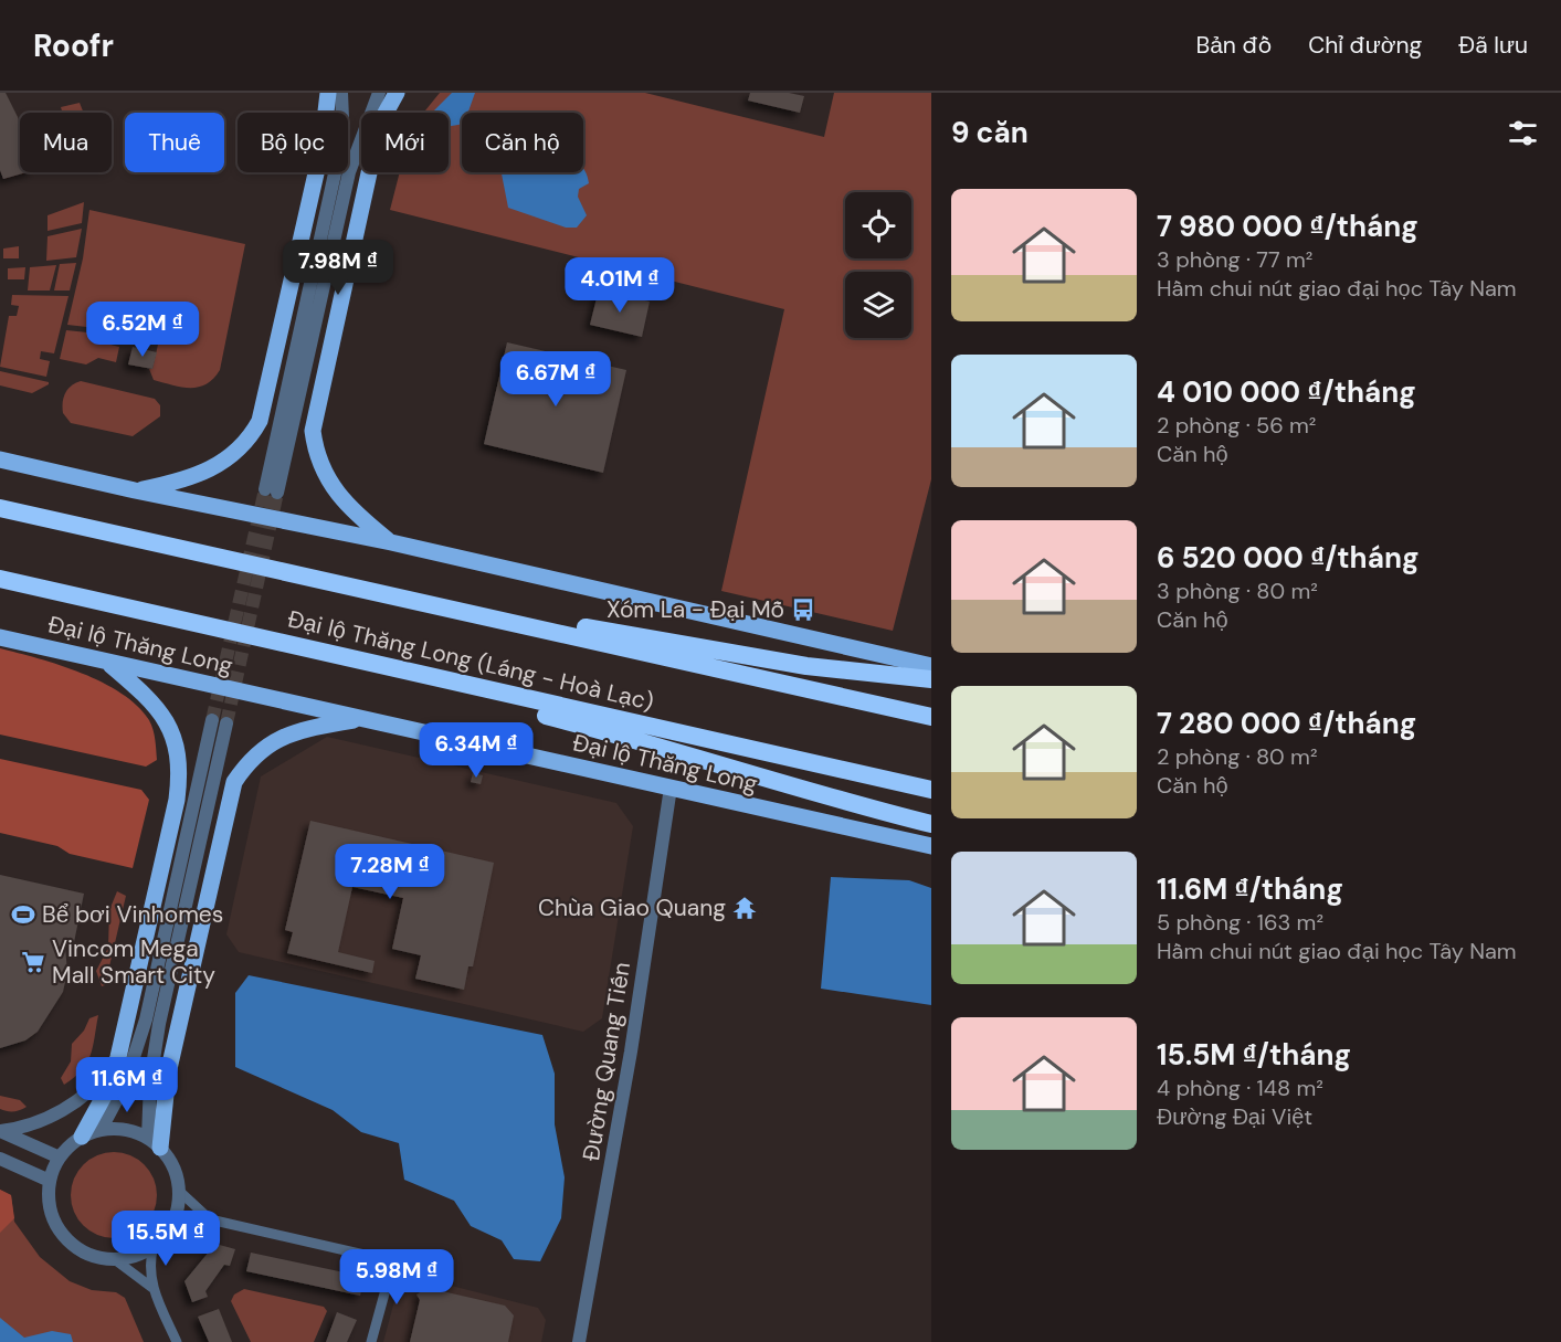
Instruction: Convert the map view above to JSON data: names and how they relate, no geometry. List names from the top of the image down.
{
  "streets": {
    "highway": ["Đại lộ Thăng Long (Láng - Hoà Lạc)"],
    "main road": ["Đại lộ Thăng Long"],
    "street": ["Đường Quang Tiến"]
  },
  "crossings": [
    ["Đại lộ Thăng Long", "Đường Quang Tiến"]
  ],
  "places": {
    "bus stop": ["Xóm La - Đại Mỗ"],
    "temple": ["Chùa Giao Quang"],
    "sports": ["Bể bơi Vinhomes"],
    "supermarket": ["Vincom Mega Mall Smart City"]
  },
  "page": {
    "header": "Roofr",
    "nav": ["Bản đồ", "Chỉ đường", "Đã lưu"],
    "heading": "9 căn",
    "chip": [
      "Mua",
      "Thuê",
      "Bộ lọc",
      "Mới",
      "Căn hộ"
    ],
    "list": [
      {
        "name": "7 980 000 ₫/tháng",
        "note": "3 phòng · 77 m² · Hầm chui nút giao đại học Tây Nam"
      },
      {
        "name": "4 010 000 ₫/tháng",
        "note": "2 phòng · 56 m² · Căn hộ"
      },
      {
        "name": "6 520 000 ₫/tháng",
        "note": "3 phòng · 80 m² · Căn hộ"
      },
      {
        "name": "7 280 000 ₫/tháng",
        "note": "2 phòng · 80 m² · Căn hộ"
      },
      {
        "name": "11.6M ₫/tháng",
        "note": "5 phòng · 163 m² · Hầm chui nút giao đại học Tây Nam"
      },
      {
        "name": "15.5M ₫/tháng",
        "note": "4 phòng · 148 m² · Đường Đại Việt"
      }
    ],
    "price": [
      "7.98M ₫",
      "4.01M ₫",
      "6.52M ₫",
      "6.67M ₫",
      "6.34M ₫",
      "7.28M ₫",
      "11.6M ₫",
      "15.5M ₫",
      "5.98M ₫"
    ]
  }
}
